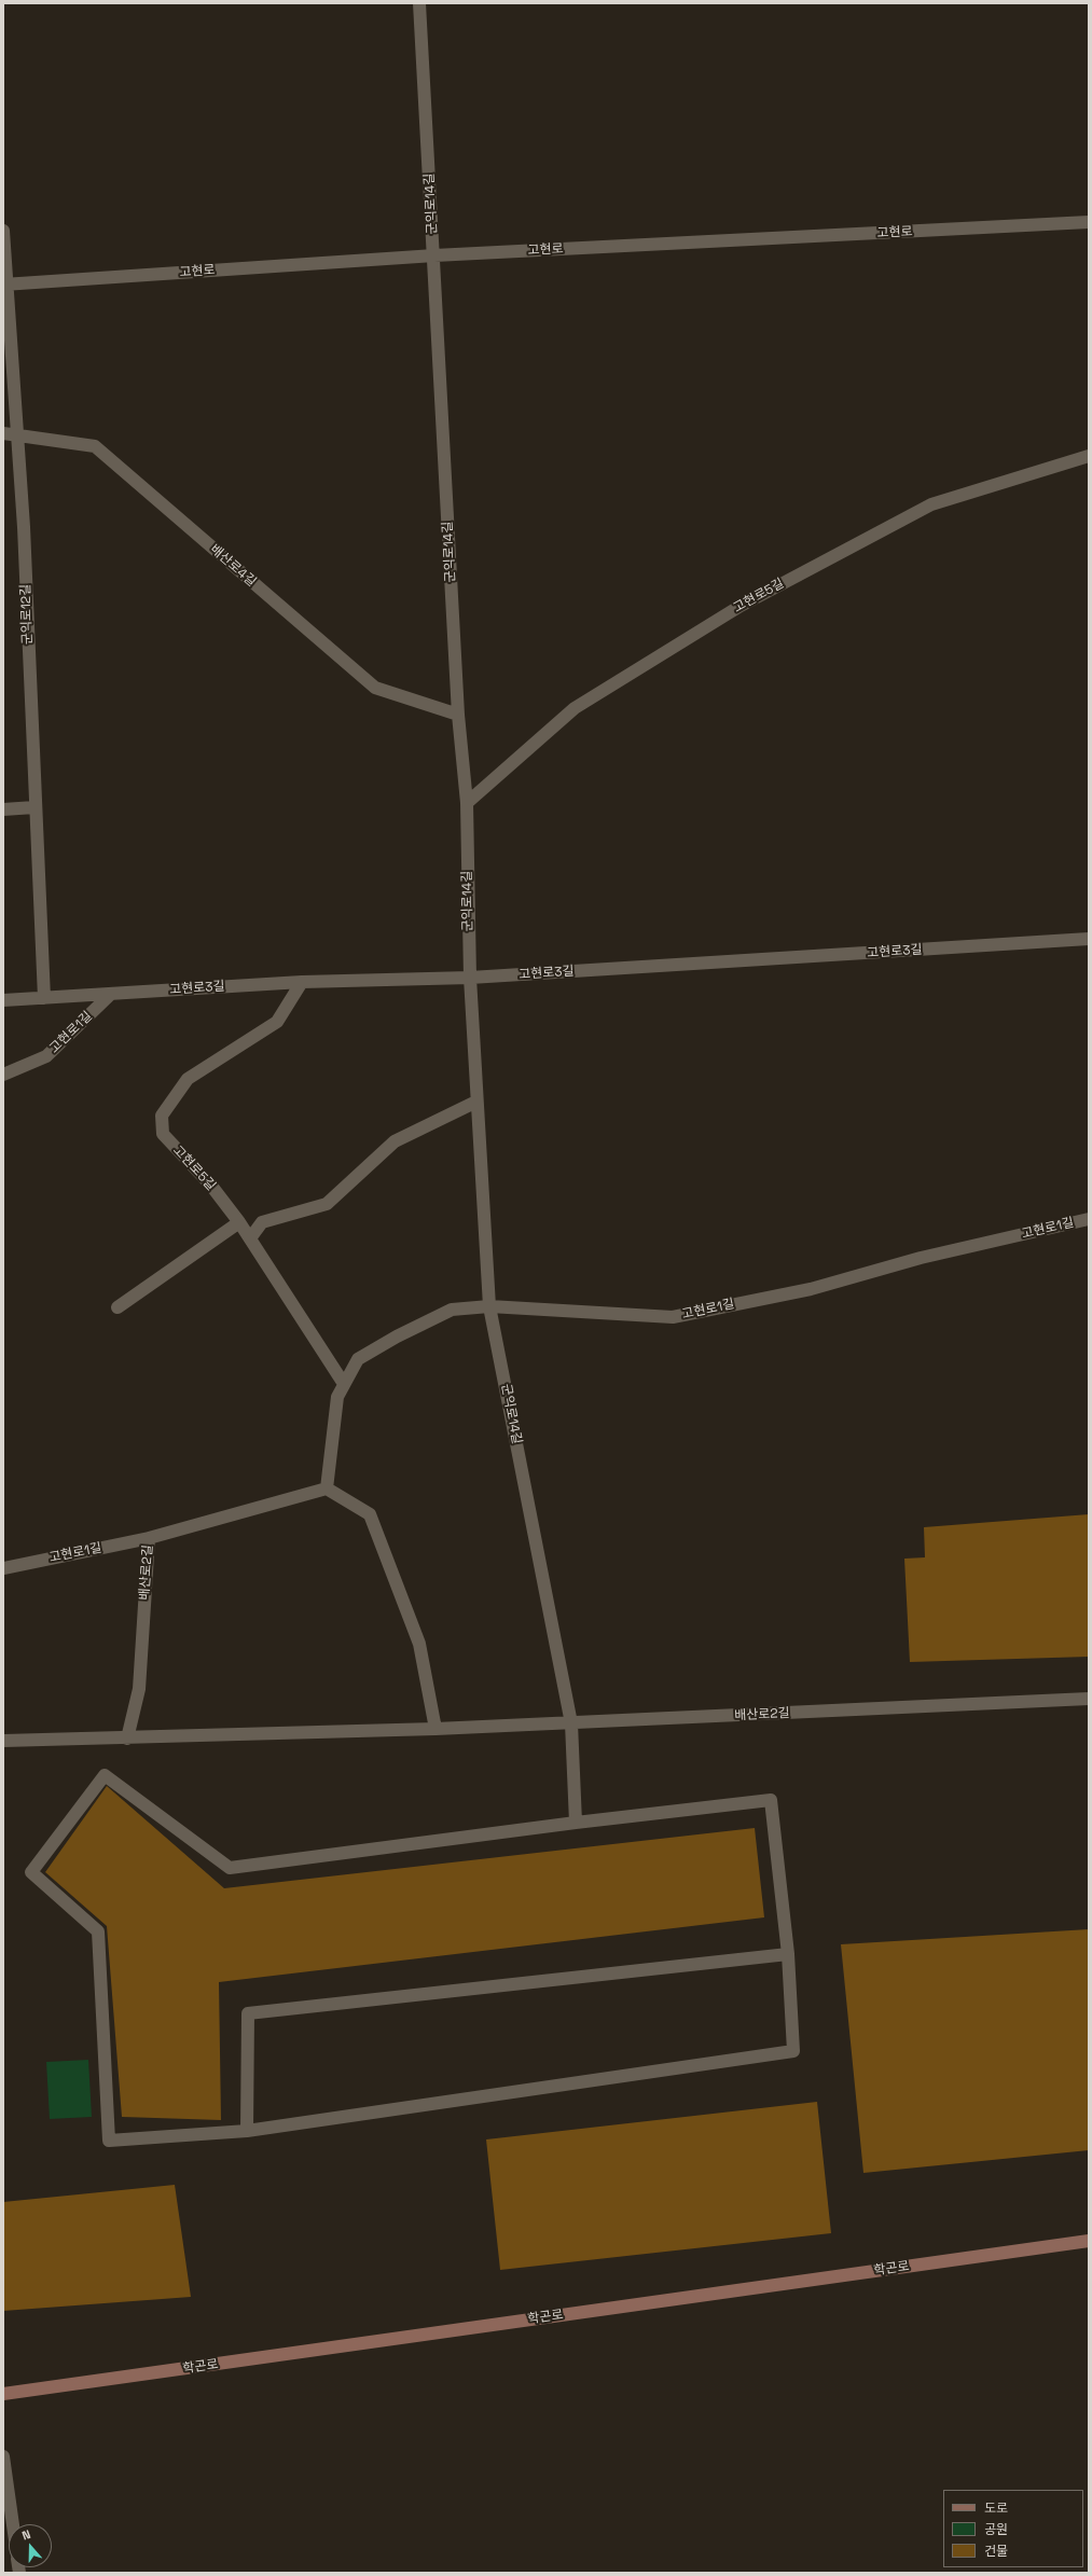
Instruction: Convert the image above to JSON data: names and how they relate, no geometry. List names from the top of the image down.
{
  "streets": {
    "street": [
      "군익로14길",
      "고현로",
      "배산로4길",
      "고현로5길",
      "군익로12길",
      "고현로3길",
      "고현로1길",
      "배산로2길",
      "학곤로"
    ]
  },
  "crossings": [
    ["군익로14길", "고현로"],
    ["군익로14길", "배산로4길"],
    ["군익로14길", "고현로5길"],
    ["군익로14길", "고현로3길"],
    ["군익로14길", "고현로1길"],
    ["군익로14길", "배산로2길"],
    ["고현로", "군익로12길"],
    ["배산로4길", "군익로12길"],
    ["고현로5길", "고현로3길"],
    ["고현로5길", "고현로1길"],
    ["군익로12길", "고현로3길"],
    ["고현로3길", "고현로1길"],
    ["고현로1길", "배산로2길"]
  ],
  "legend": ["도로", "공원", "건물"],
  "north": "top"
}
